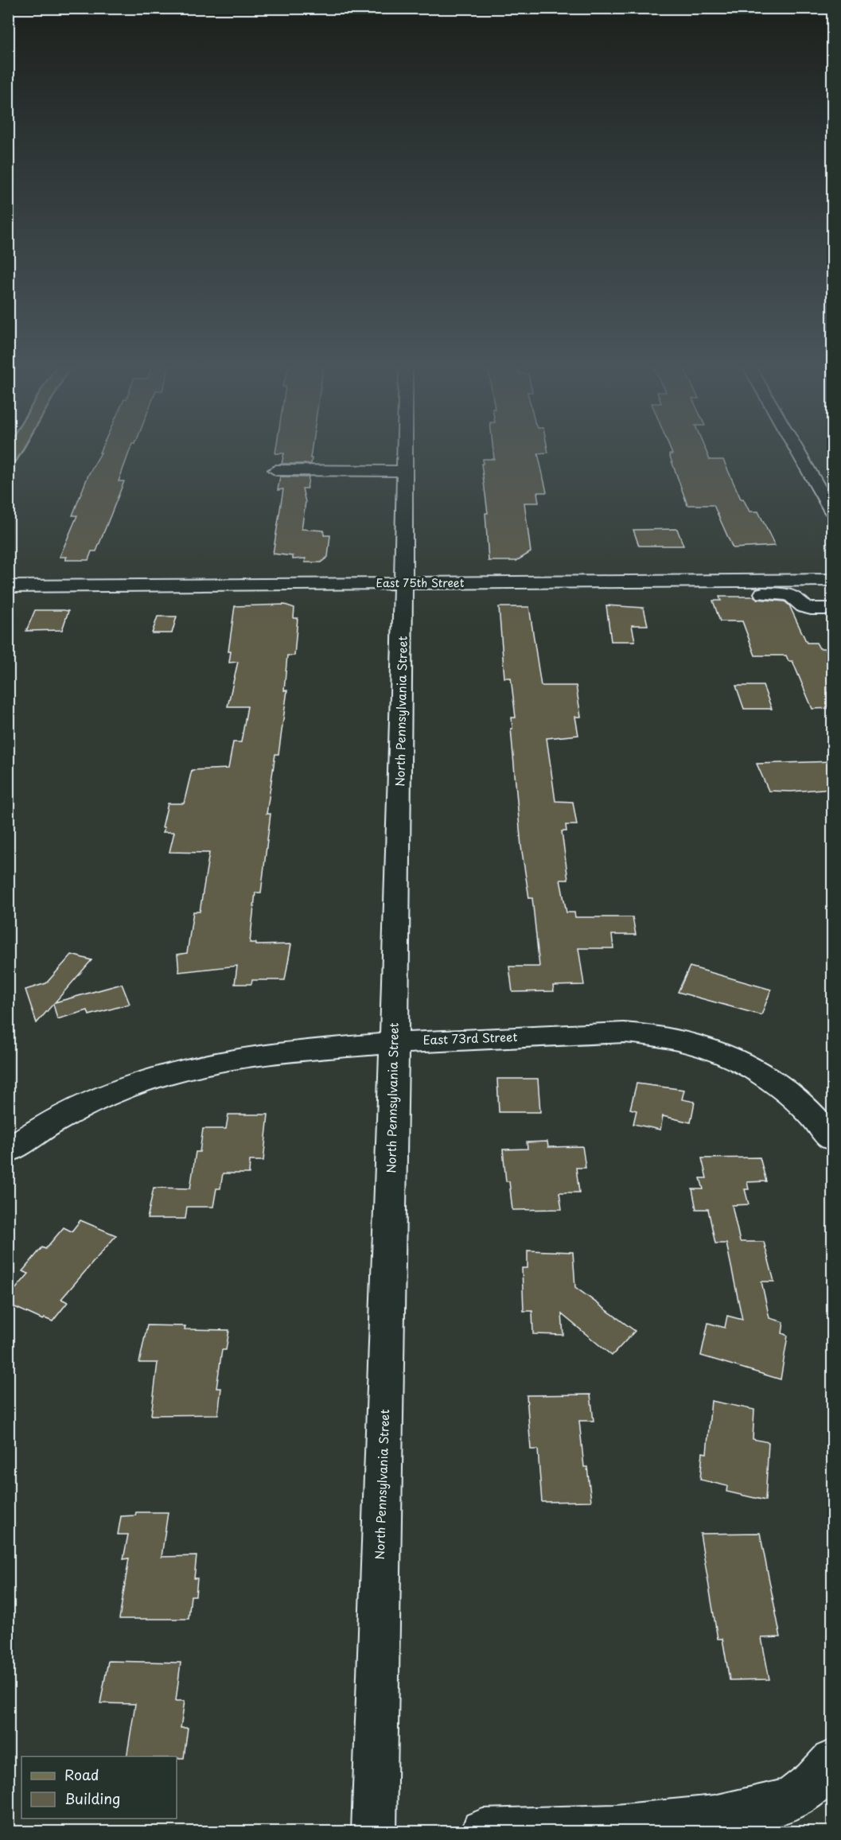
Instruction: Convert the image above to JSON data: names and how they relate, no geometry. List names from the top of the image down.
{
  "streets": {
    "street": ["East 75th Street", "North Pennsylvania Street", "East 73rd Street"]
  },
  "crossings": [
    ["East 75th Street", "North Pennsylvania Street"],
    ["North Pennsylvania Street", "East 73rd Street"]
  ],
  "legend": ["Road", "Building"]
}
